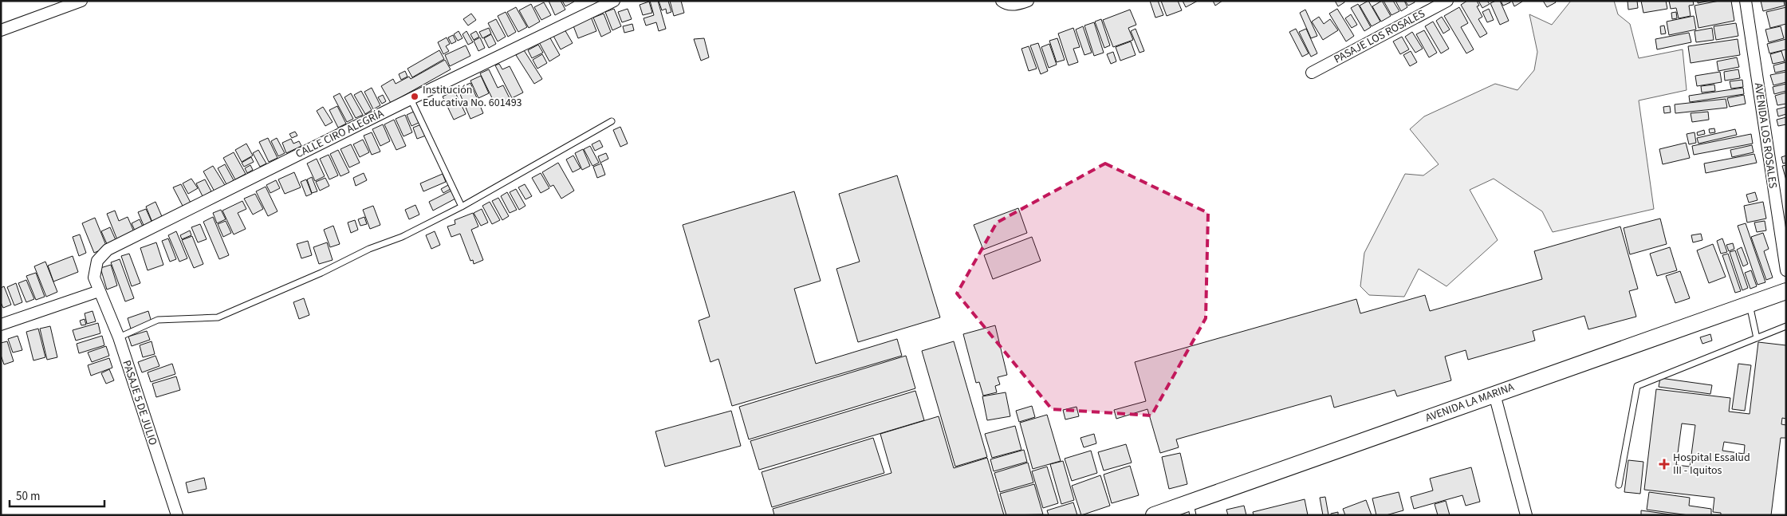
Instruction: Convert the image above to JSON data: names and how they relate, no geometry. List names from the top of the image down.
{
  "streets": {
    "main road": ["AVENIDA LA MARINA"],
    "street": [
      "PASAJE LOS ROSALES",
      "CALLE CIRO ALEGRÍA",
      "AVENIDA LOS ROSALES",
      "PASAJE 5 DE JULIO"
    ]
  },
  "crossings": [
    ["CALLE CIRO ALEGRÍA", "PASAJE 5 DE JULIO"]
  ],
  "places": {
    "other": ["Institución Educativa No. 601493"],
    "health": ["Hospital Essalud III - Iquitos"]
  },
  "scale_bar": "50 m"
}
